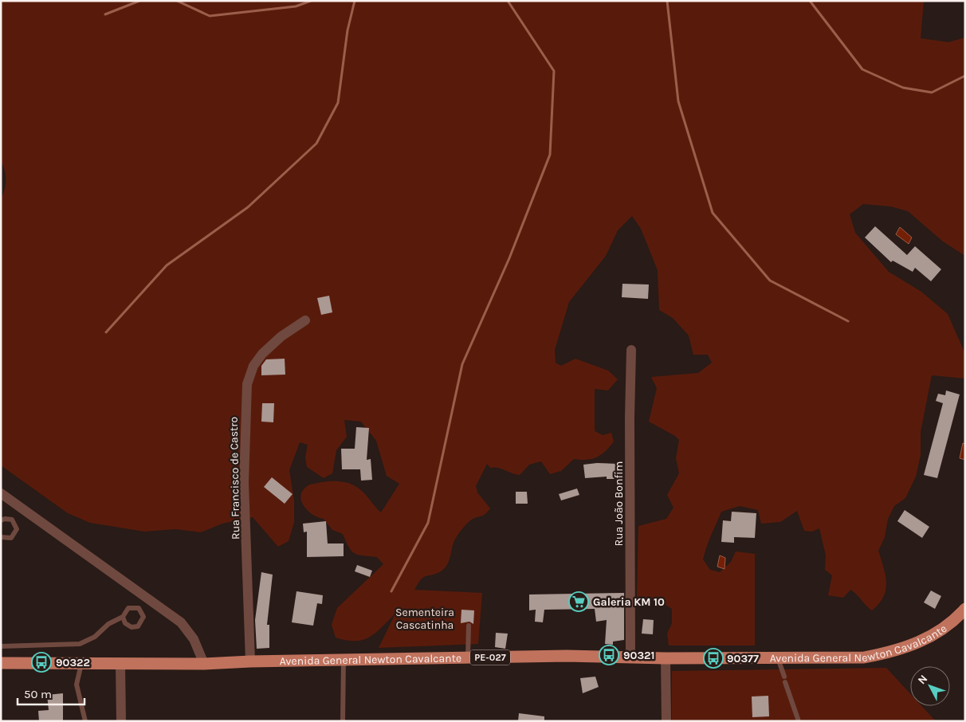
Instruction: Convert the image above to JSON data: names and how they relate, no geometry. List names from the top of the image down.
{
  "streets": {
    "main road": ["Avenida General Newton Cavalcante", "PE-027"],
    "street": ["Rua Francisco de Castro", "Rua João Bonfim"]
  },
  "crossings": [
    ["Rua Francisco de Castro", "Avenida General Newton Cavalcante"],
    ["Rua João Bonfim", "Avenida General Newton Cavalcante"]
  ],
  "parks": ["Sementeira Cascatinha"],
  "places": {
    "supermarket": ["Galeria KM 10"],
    "bus stop": ["90321", "90377", "90322"]
  },
  "scale_bar": "50 m",
  "north": "top left"
}
